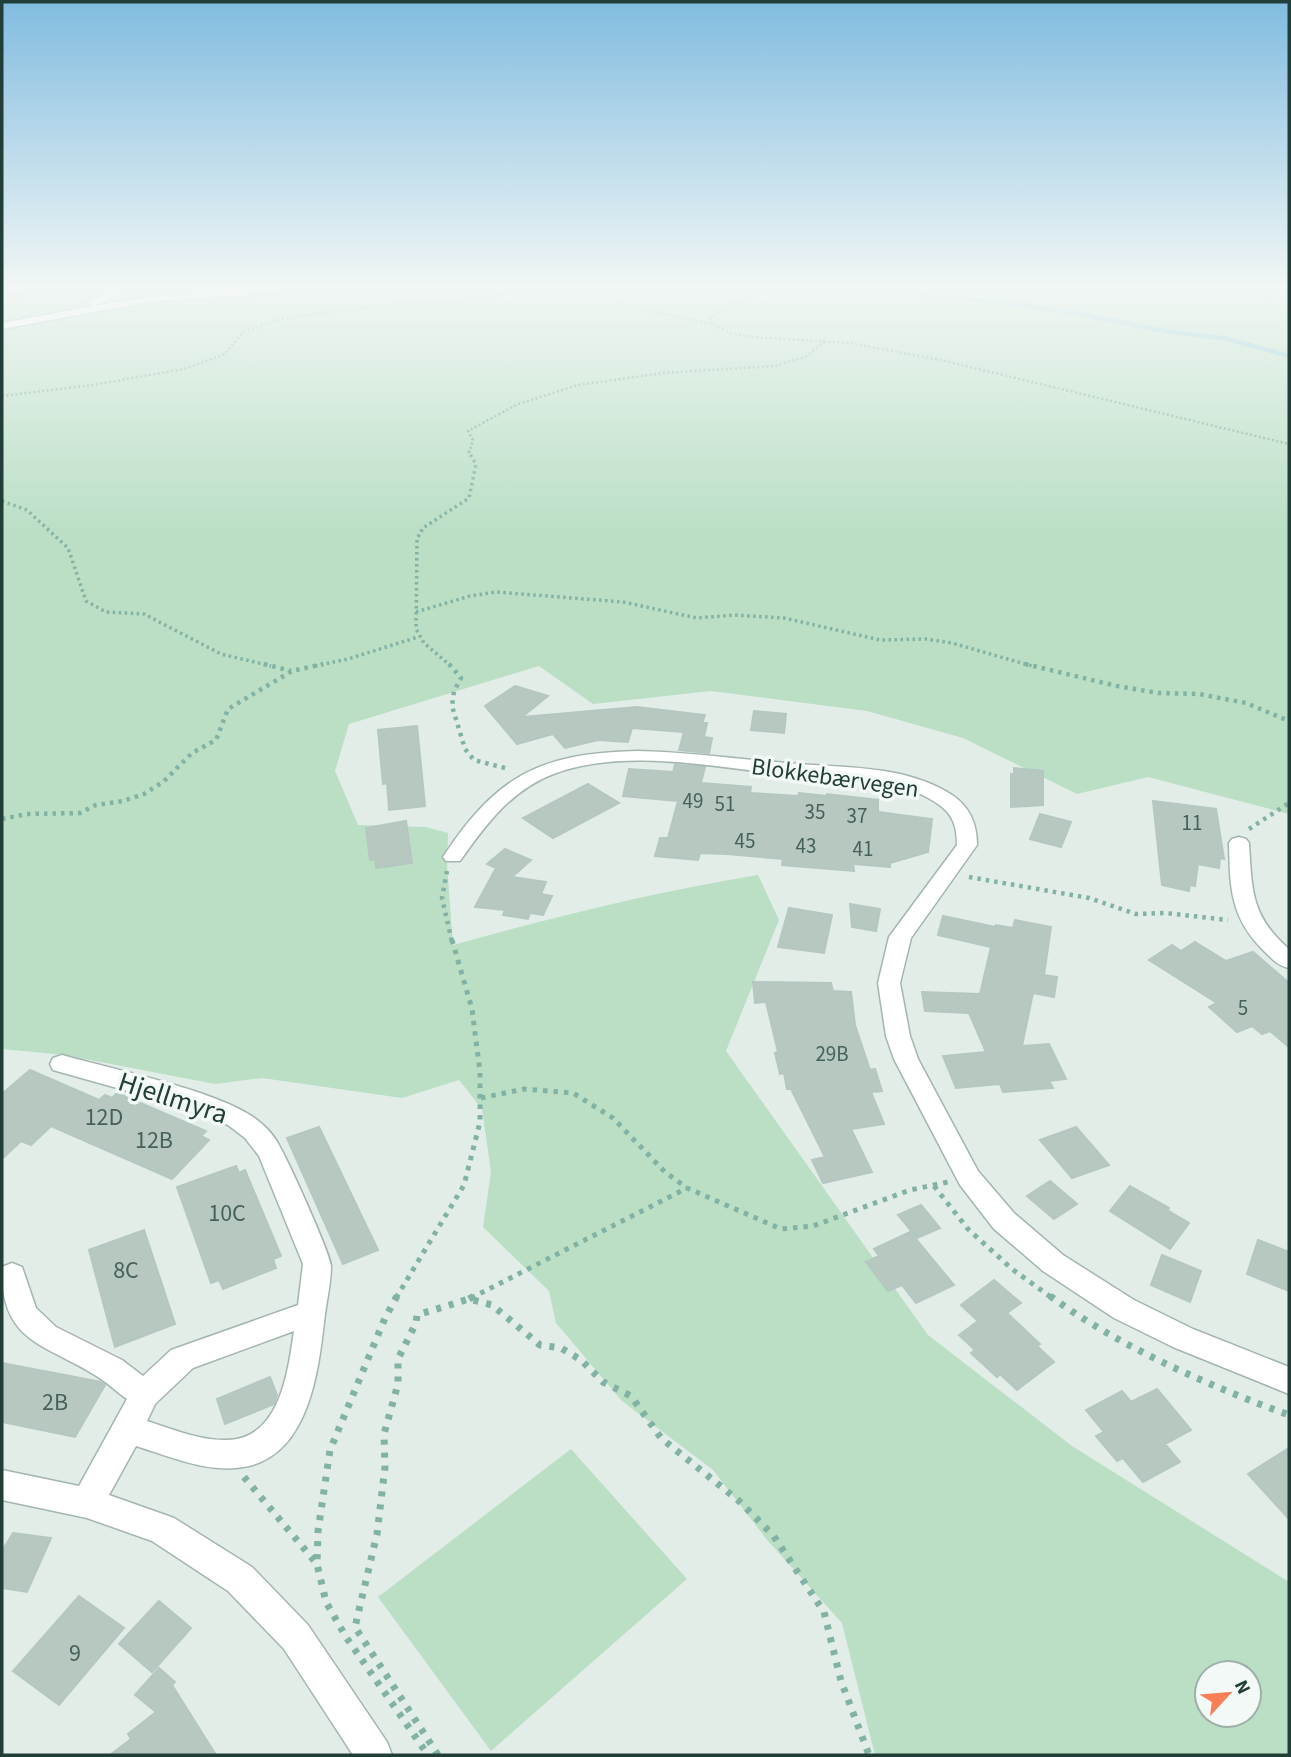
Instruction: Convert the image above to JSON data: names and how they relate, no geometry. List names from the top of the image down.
{
  "streets": {
    "street": ["Blokkebærvegen", "Hjellmyra"]
  },
  "house_numbers": [
    "49",
    "51",
    "35",
    "37",
    "11",
    "45",
    "43",
    "41",
    "5",
    "29B",
    "12D",
    "12B",
    "10C",
    "8C",
    "2B",
    "9"
  ],
  "north": "top right"
}
